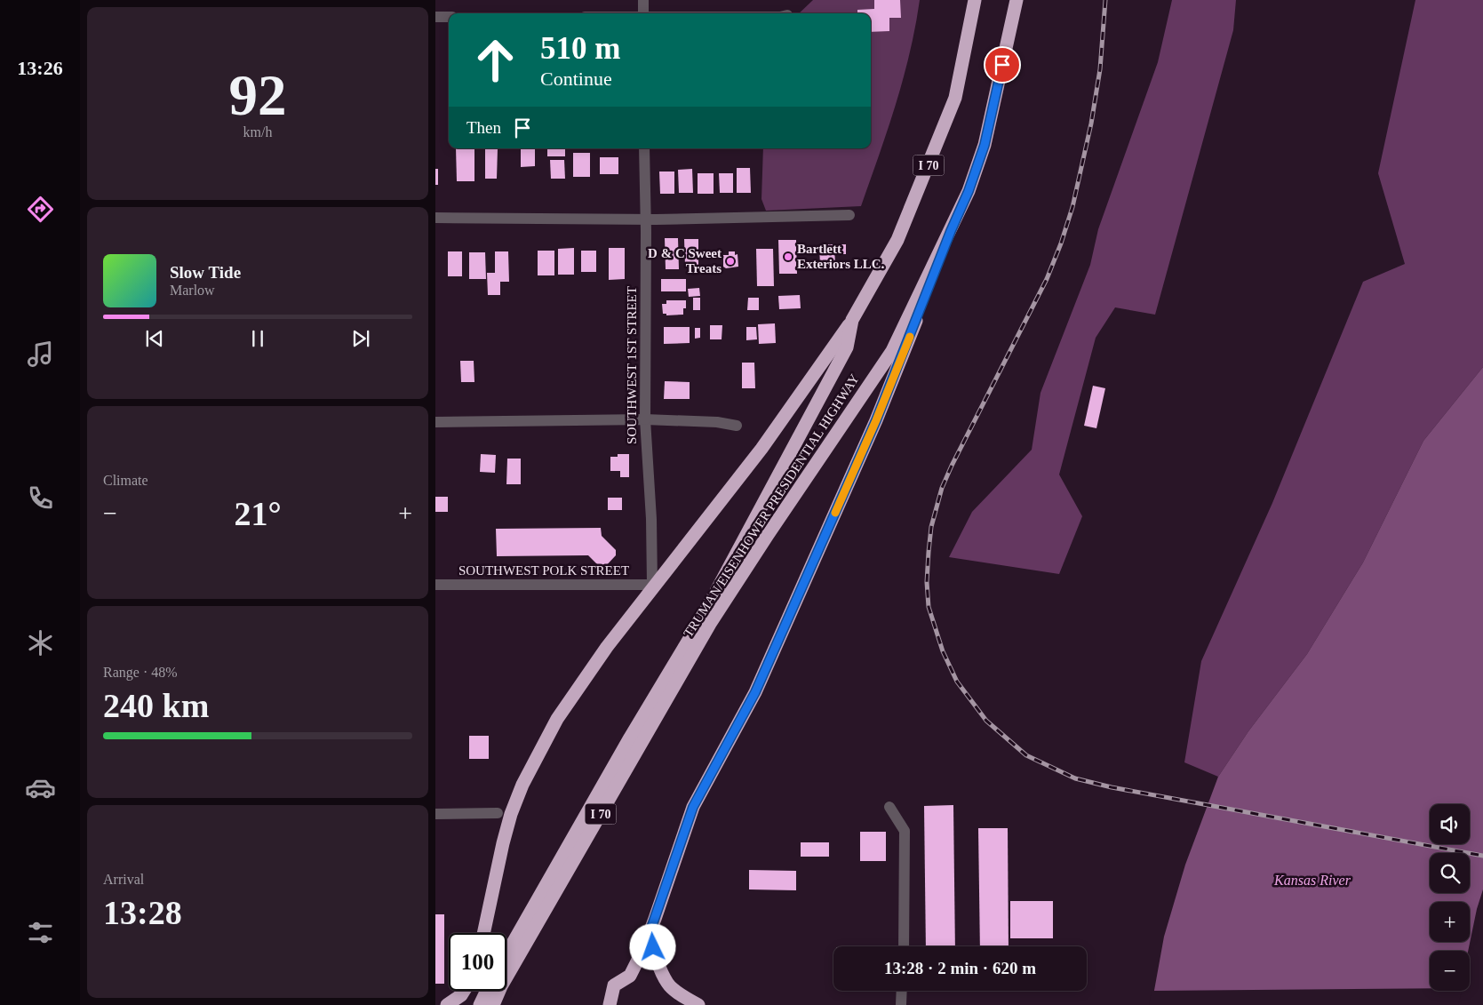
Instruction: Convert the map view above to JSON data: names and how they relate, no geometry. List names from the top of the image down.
{
  "streets": {
    "highway": ["I 70", "TRUMAN/EISENHOWER PRESIDENTIAL HIGHWAY"],
    "street": ["SOUTHWEST 1ST STREET", "SOUTHWEST POLK STREET"]
  },
  "crossings": [
    ["SOUTHWEST 1ST STREET", "SOUTHWEST POLK STREET"]
  ],
  "water": ["Kansas River"],
  "places": ["Bartlett Exteriors LLC.", "D & C Sweet Treats"],
  "page": {
    "tabs": "13:26",
    "tile": [
      ["92", "km/h"],
      "Climate",
      ["Range · 48%", "240 km"],
      ["Arrival", "13:28"]
    ],
    "turn": ["510 m", "Continue"],
    "then": "Then",
    "song": ["Slow Tide", "Marlow"],
    "heat": ["−", "21°", "+"],
    "map_buttons": ["+", "−"],
    "limit": "100",
    "trip": "13:28 · 2 min · 620 m"
  }
}
